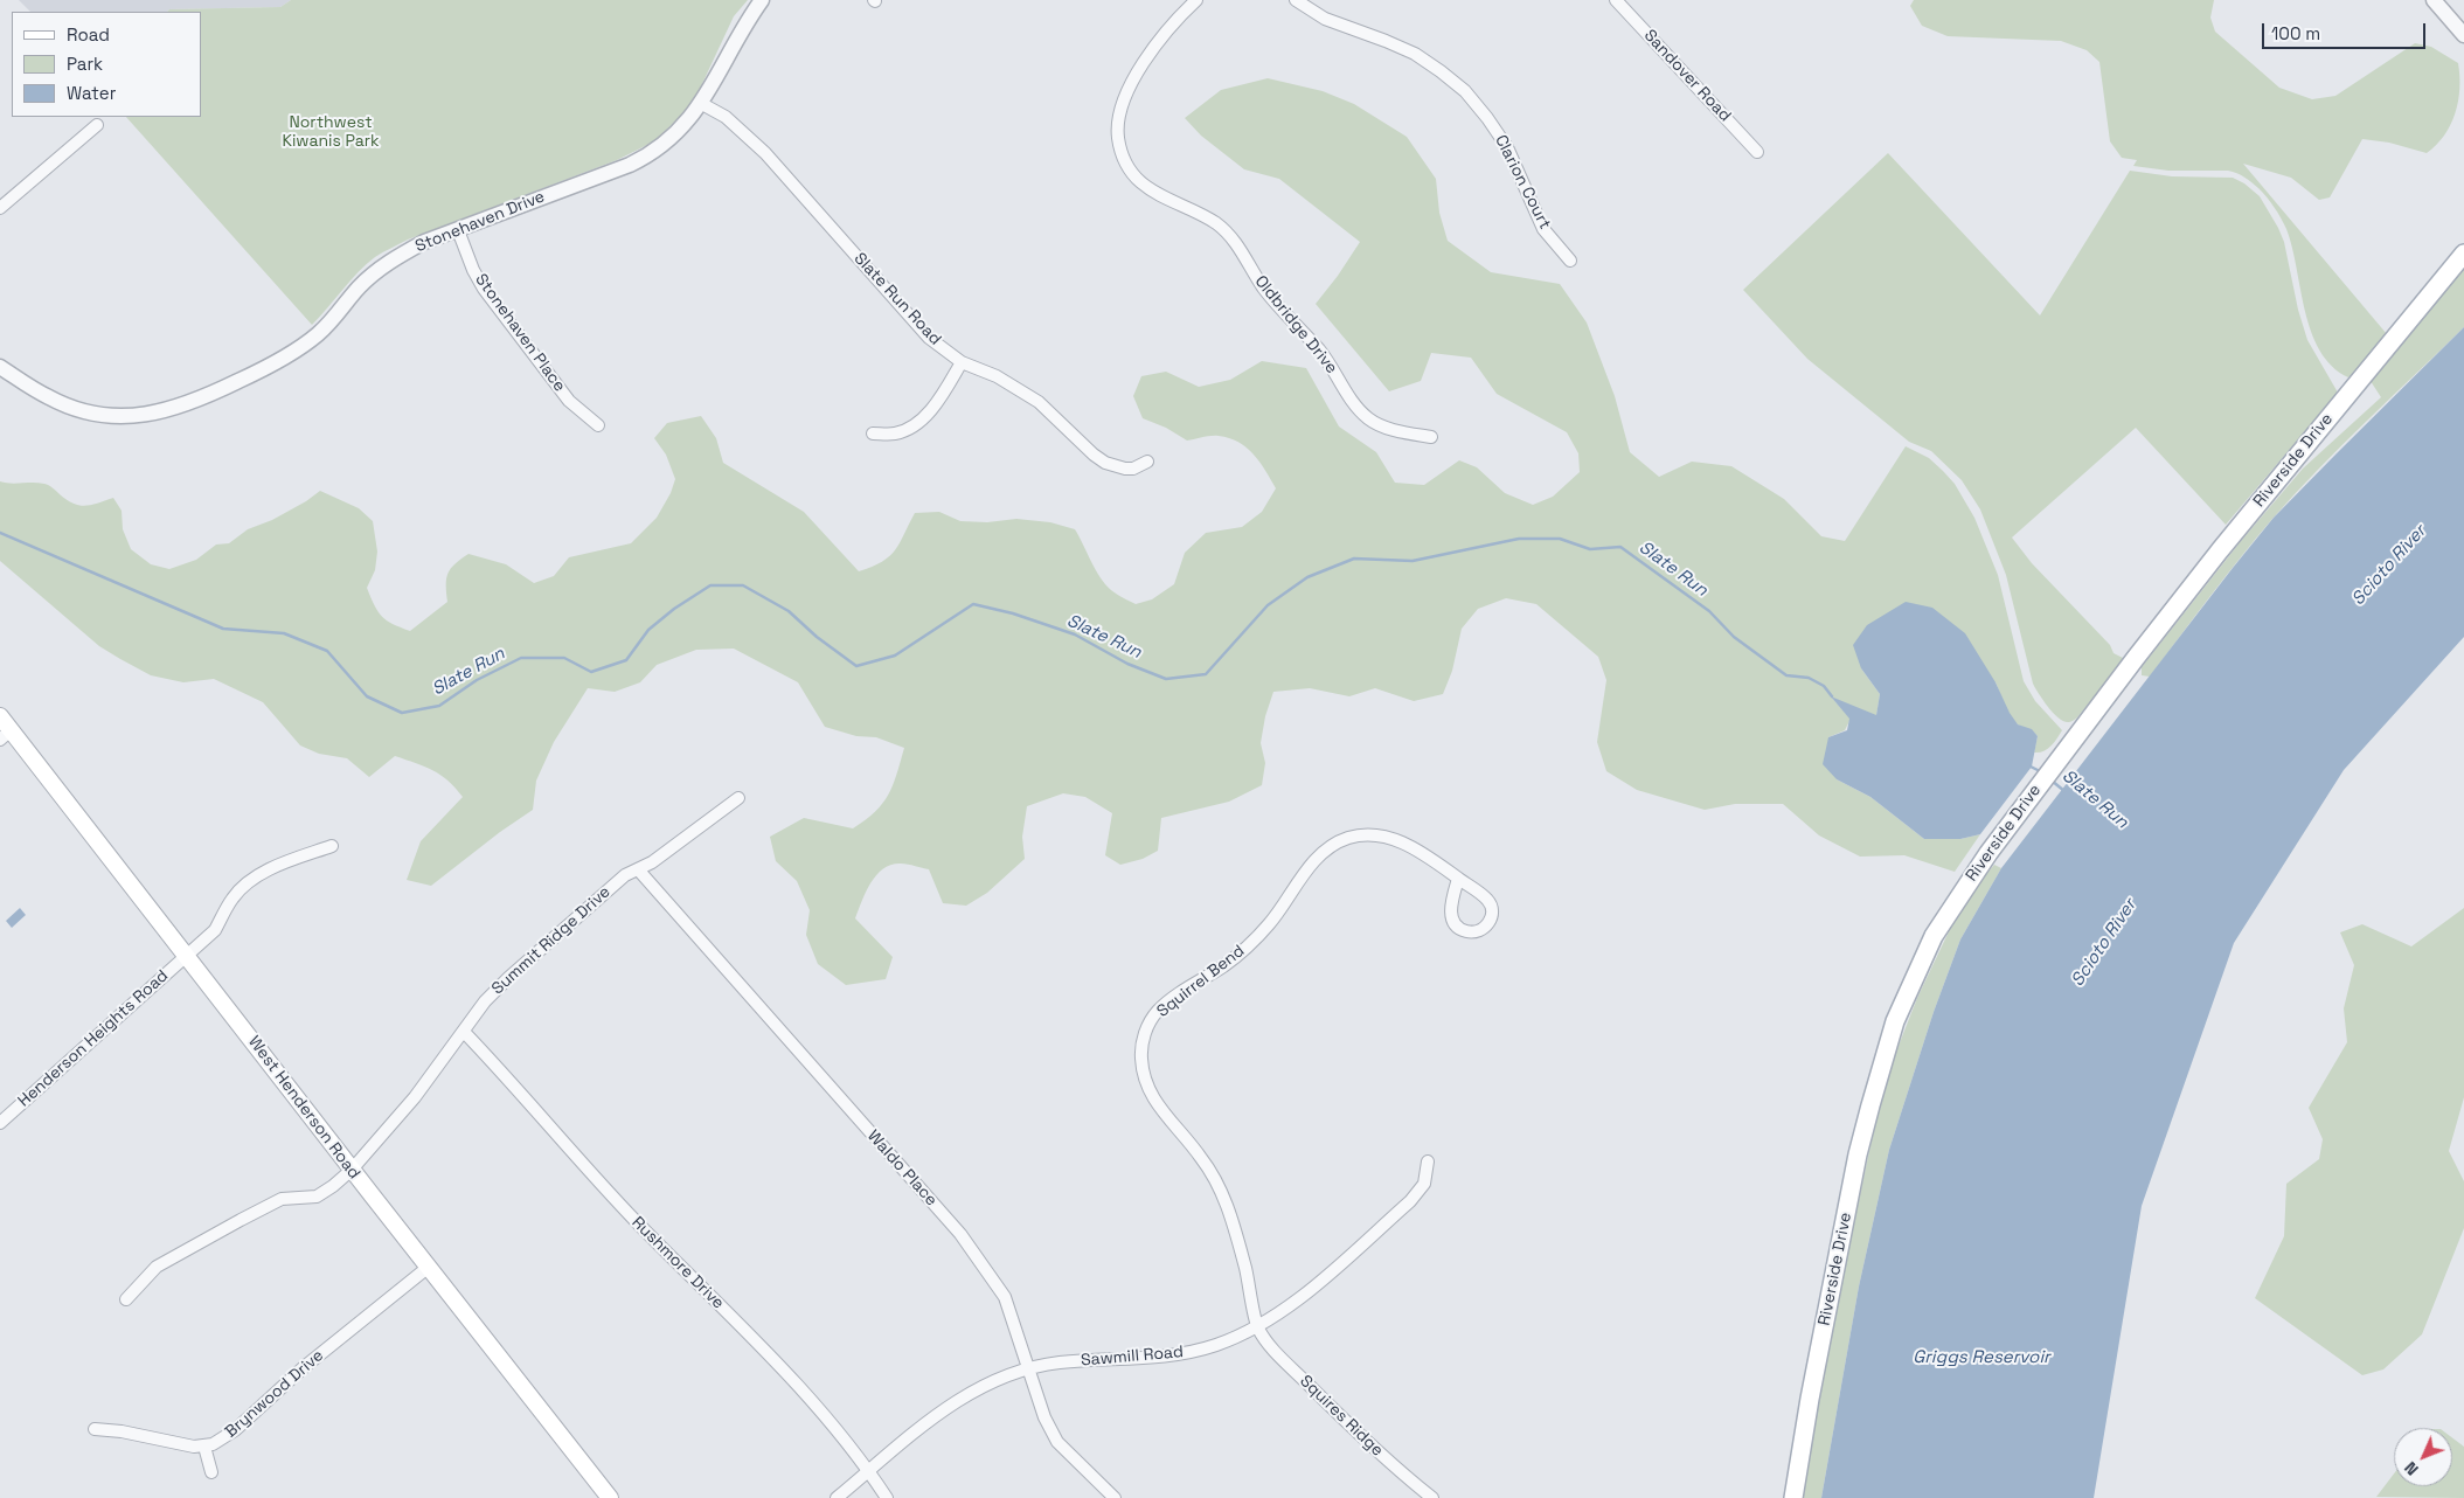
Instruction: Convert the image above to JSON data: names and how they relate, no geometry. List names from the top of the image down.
{
  "streets": {
    "main road": ["Riverside Drive", "West Henderson Road"],
    "street": [
      "Sandover Road",
      "Clarion Court",
      "Stonehaven Drive",
      "Slate Run Road",
      "Oldbridge Drive",
      "Stonehaven Place",
      "Summit Ridge Drive",
      "Squirrel Bend",
      "Henderson Heights Road",
      "Waldo Place",
      "Rushmore Drive",
      "Sawmill Road",
      "Brynwood Drive",
      "Squires Ridge"
    ]
  },
  "crossings": [
    ["Stonehaven Drive", "Slate Run Road"],
    ["Stonehaven Drive", "Stonehaven Place"],
    ["Summit Ridge Drive", "West Henderson Road"],
    ["Summit Ridge Drive", "Waldo Place"],
    ["Summit Ridge Drive", "Rushmore Drive"],
    ["Squirrel Bend", "Sawmill Road"],
    ["Squirrel Bend", "Squires Ridge"],
    ["Henderson Heights Road", "West Henderson Road"],
    ["West Henderson Road", "Brynwood Drive"],
    ["Waldo Place", "Sawmill Road"],
    ["Rushmore Drive", "Sawmill Road"],
    ["Sawmill Road", "Squires Ridge"]
  ],
  "water": ["Scioto River", "Slate Run", "Griggs Reservoir"],
  "parks": ["Northwest Kiwanis Park"],
  "legend": ["Road", "Park", "Water"],
  "scale_bar": "100 m",
  "north": "bottom left"
}
